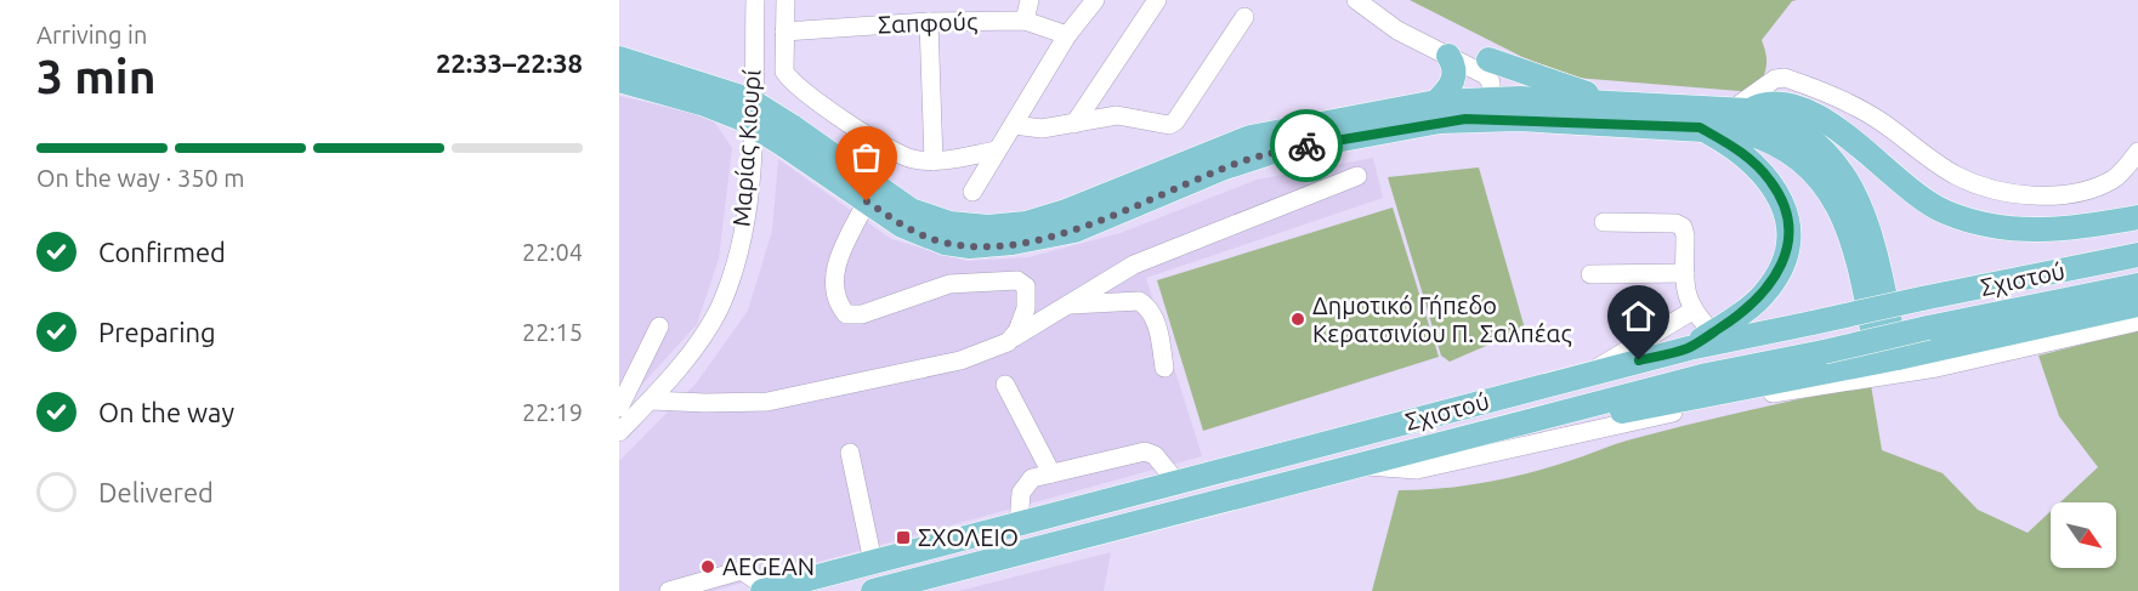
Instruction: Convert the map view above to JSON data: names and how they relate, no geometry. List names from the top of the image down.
{
  "streets": {
    "main road": ["Σχιστού"],
    "street": ["Σαπφούς", "Μαρίας Κιουρί"]
  },
  "crossings": [
    ["Σαπφούς", "Μαρίας Κιουρί"]
  ],
  "places": {
    "other": ["Δημοτικό Γήπεδο Κερατσινίου Π. Σαλπέας", "AEGEAN"],
    "transit": ["ΣΧΟΛΕΙΟ"]
  },
  "north": "bottom right",
  "page": {
    "heading": ["3 min", "Arriving in", "22:33–22:38"],
    "bar": "On the way · 350 m",
    "list": [
      ["Confirmed", "22:04"],
      ["Preparing", "22:15"],
      ["On the way", "22:19"],
      "Delivered"
    ]
  }
}
